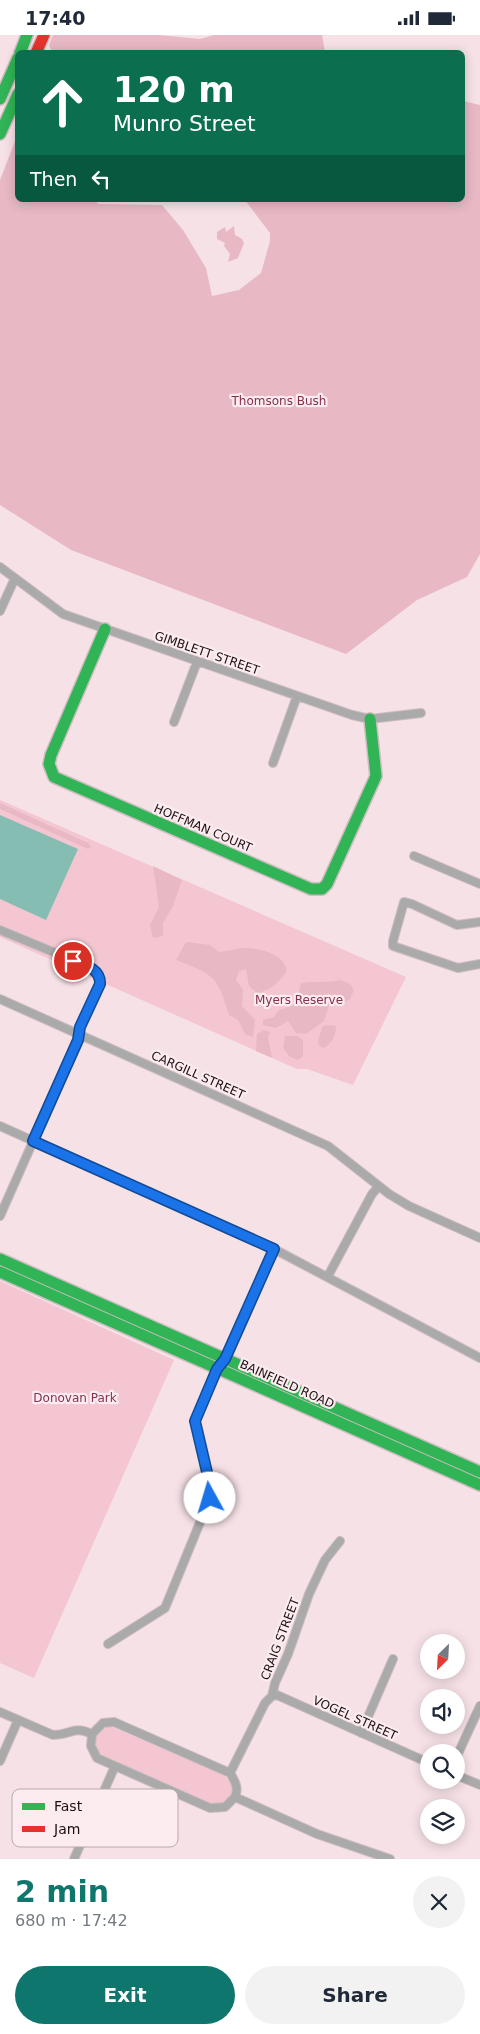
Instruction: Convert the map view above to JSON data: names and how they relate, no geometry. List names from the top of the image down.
{
  "streets": {
    "main road": ["HOFFMAN COURT", "BAINFIELD ROAD"],
    "street": [
      "GIMBLETT STREET",
      "CARGILL STREET",
      "CRAIG STREET",
      "VOGEL STREET"
    ]
  },
  "crossings": [
    ["GIMBLETT STREET", "HOFFMAN COURT"],
    ["CRAIG STREET", "VOGEL STREET"]
  ],
  "parks": ["Thomsons Bush", "Myers Reserve", "Donovan Park"],
  "legend": ["Fast", "Jam"],
  "north": "bottom left",
  "page": {
    "status": "17:40",
    "turn": ["120 m", "Munro Street"],
    "then": "Then",
    "heading": ["2 min", "680 m · 17:42"],
    "buttons": ["Exit", "Share"]
  }
}
